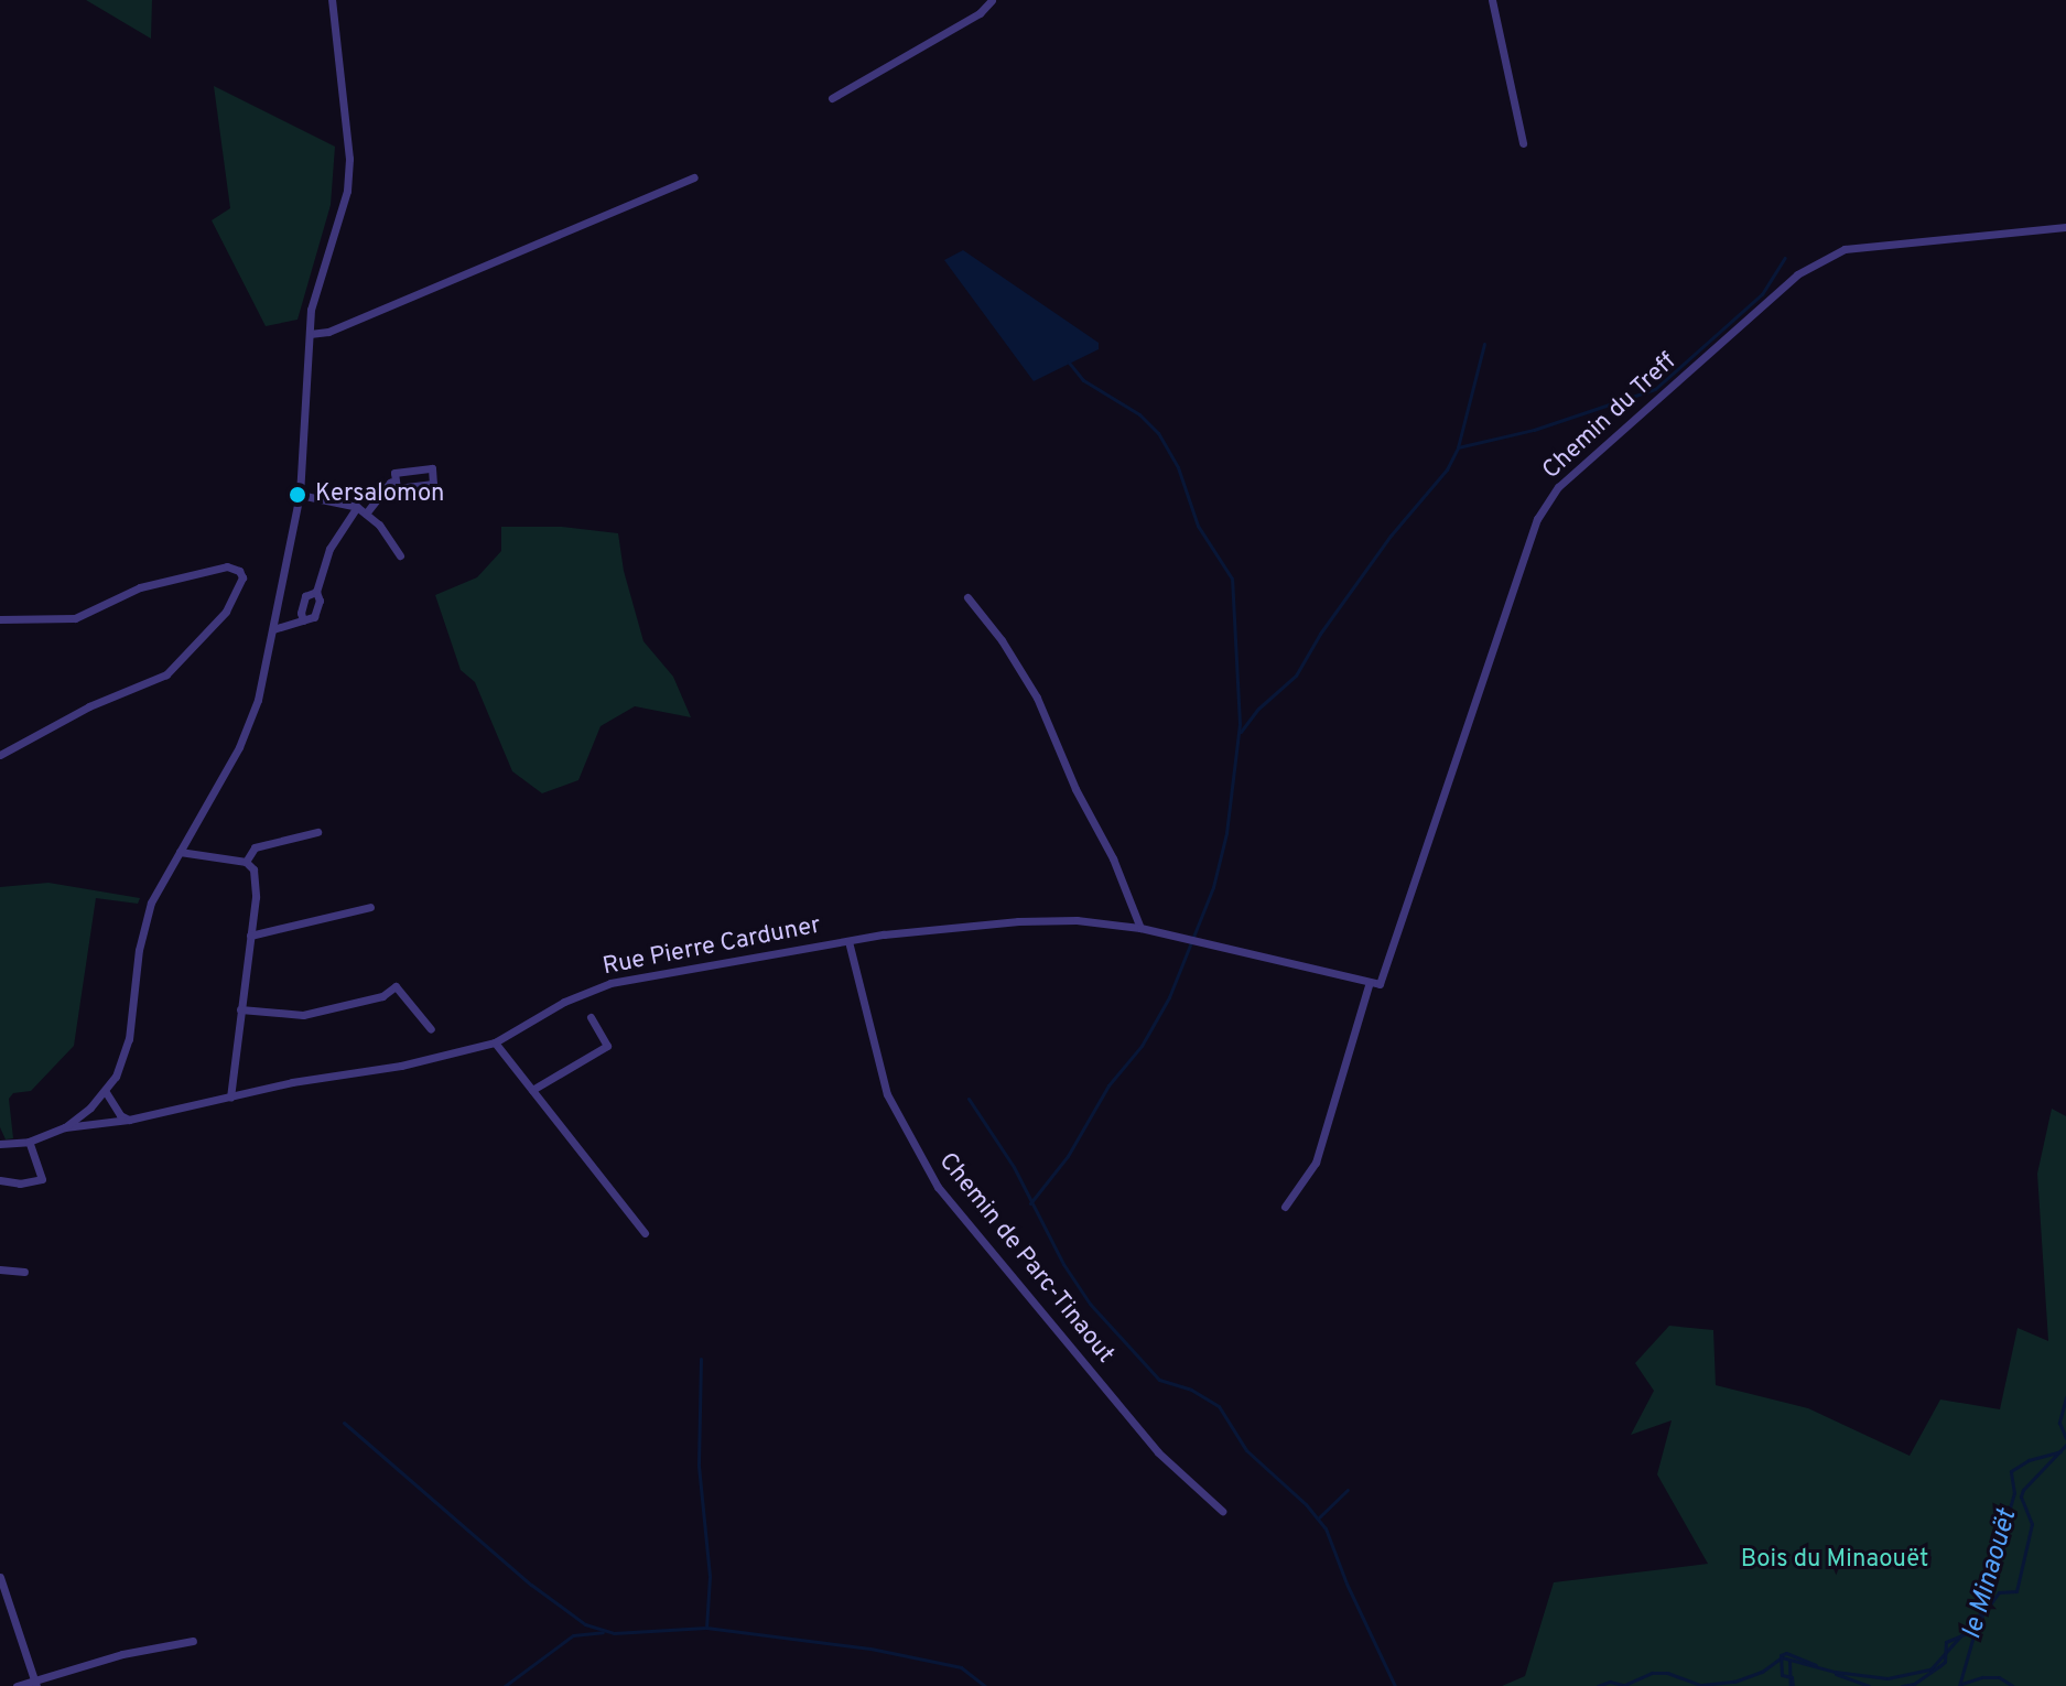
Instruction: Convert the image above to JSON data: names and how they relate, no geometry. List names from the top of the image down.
{
  "streets": {
    "street": ["Chemin du Treff", "Rue Pierre Carduner", "Chemin de Parc-Tinaout"]
  },
  "crossings": [
    ["Chemin du Treff", "Rue Pierre Carduner"],
    ["Rue Pierre Carduner", "Chemin de Parc-Tinaout"]
  ],
  "water": ["le Minaouët"],
  "parks": ["Bois du Minaouët"],
  "places": ["Kersalomon"]
}
